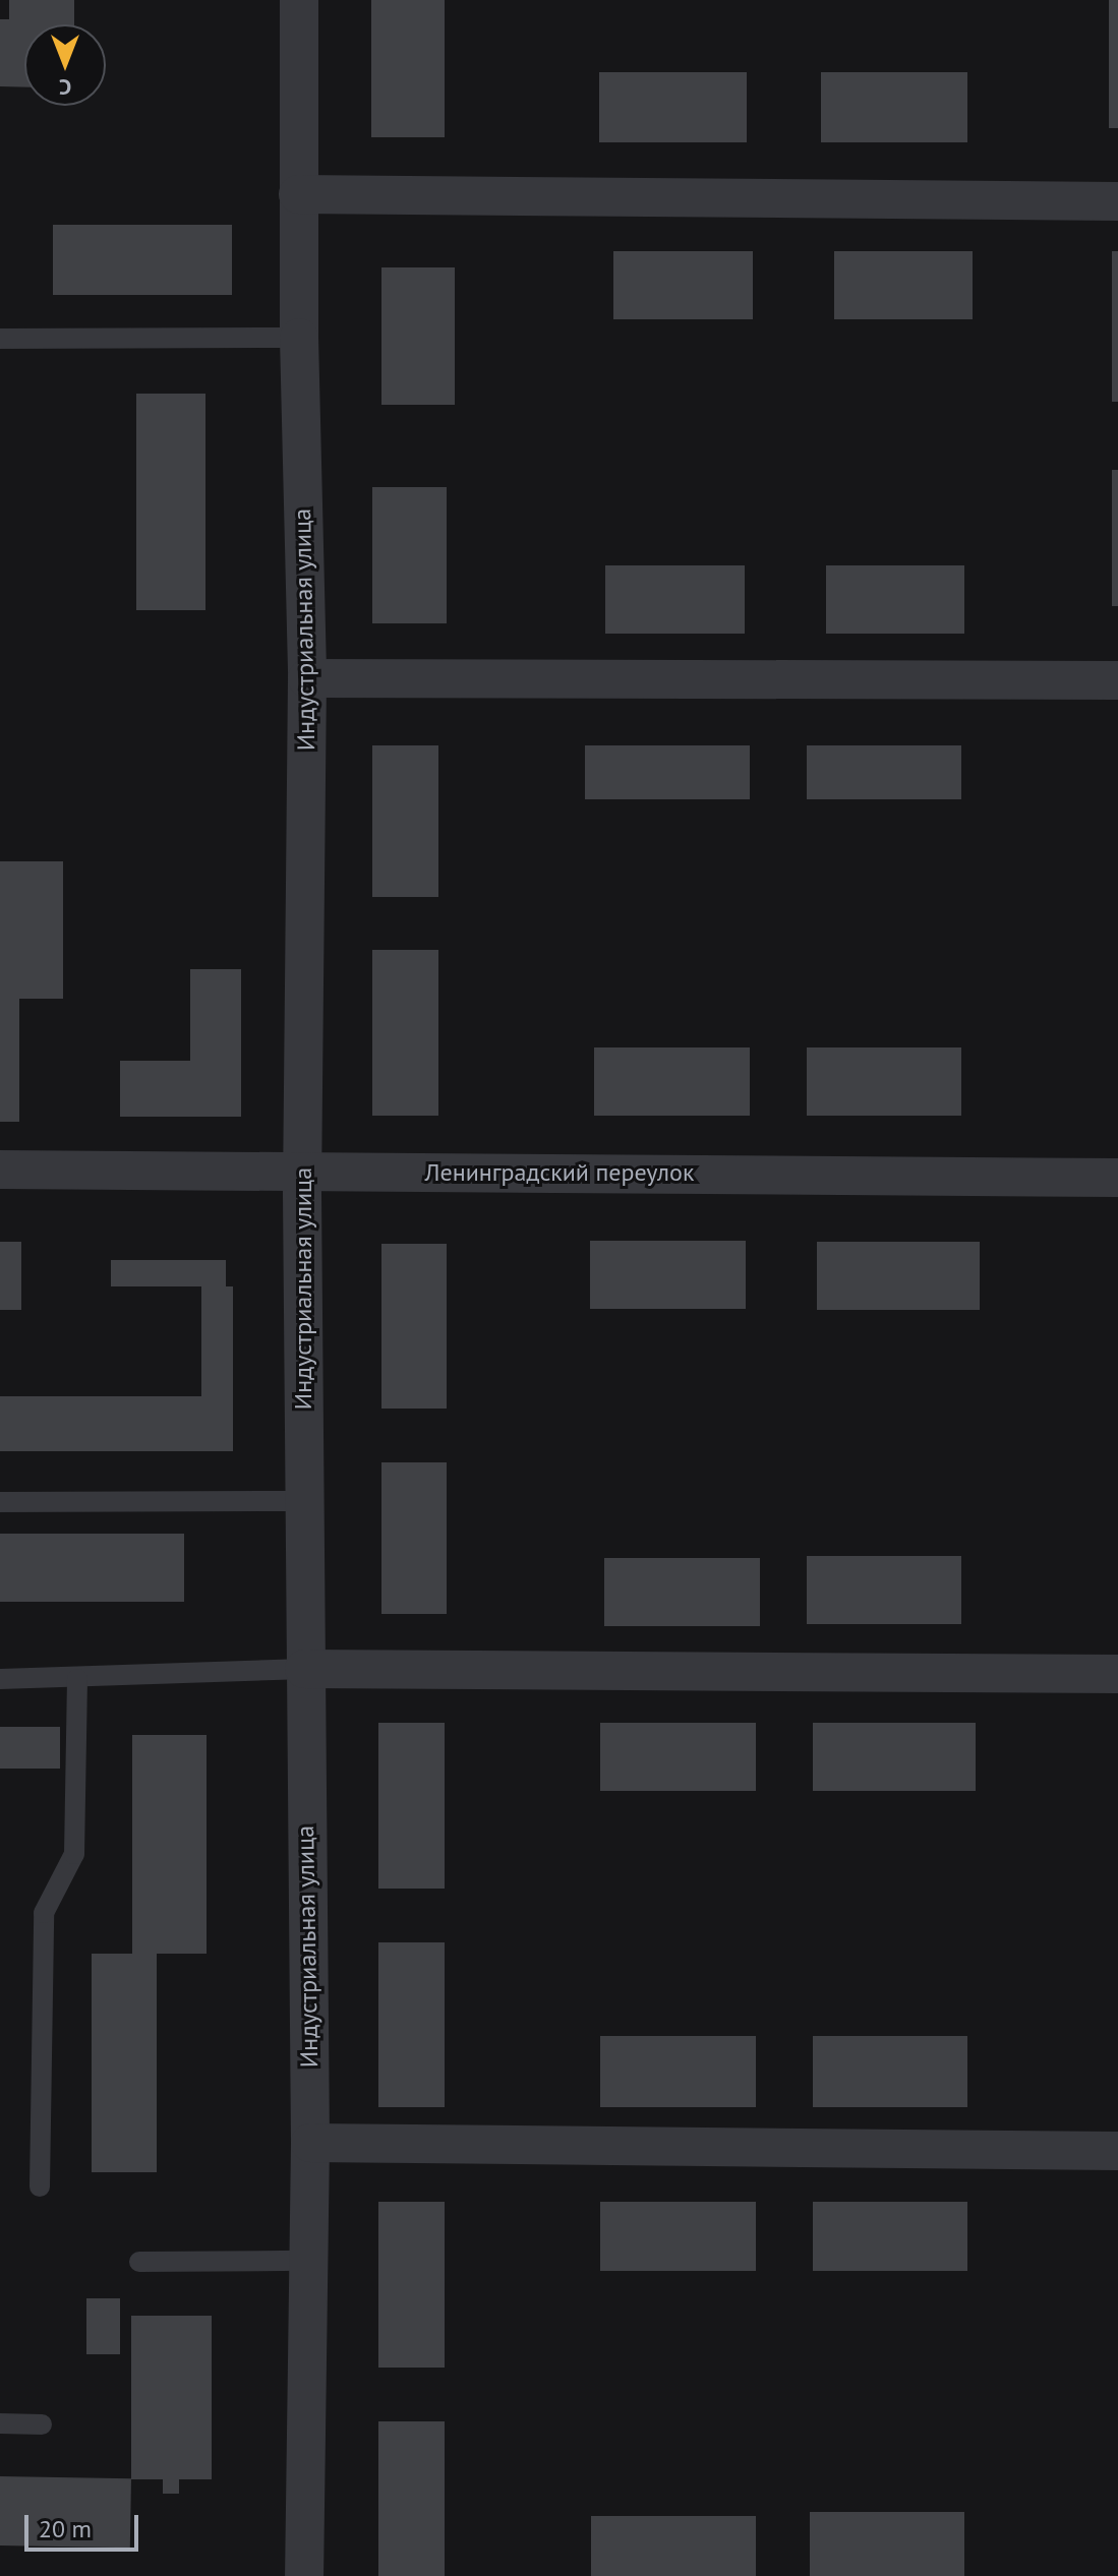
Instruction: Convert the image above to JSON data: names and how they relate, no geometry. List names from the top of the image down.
{
  "streets": {
    "street": ["Индустриальная улица", "Ленинградский переулок"]
  },
  "crossings": [
    ["Индустриальная улица", "Ленинградский переулок"]
  ],
  "scale_bar": "20 m",
  "north": "bottom"
}
